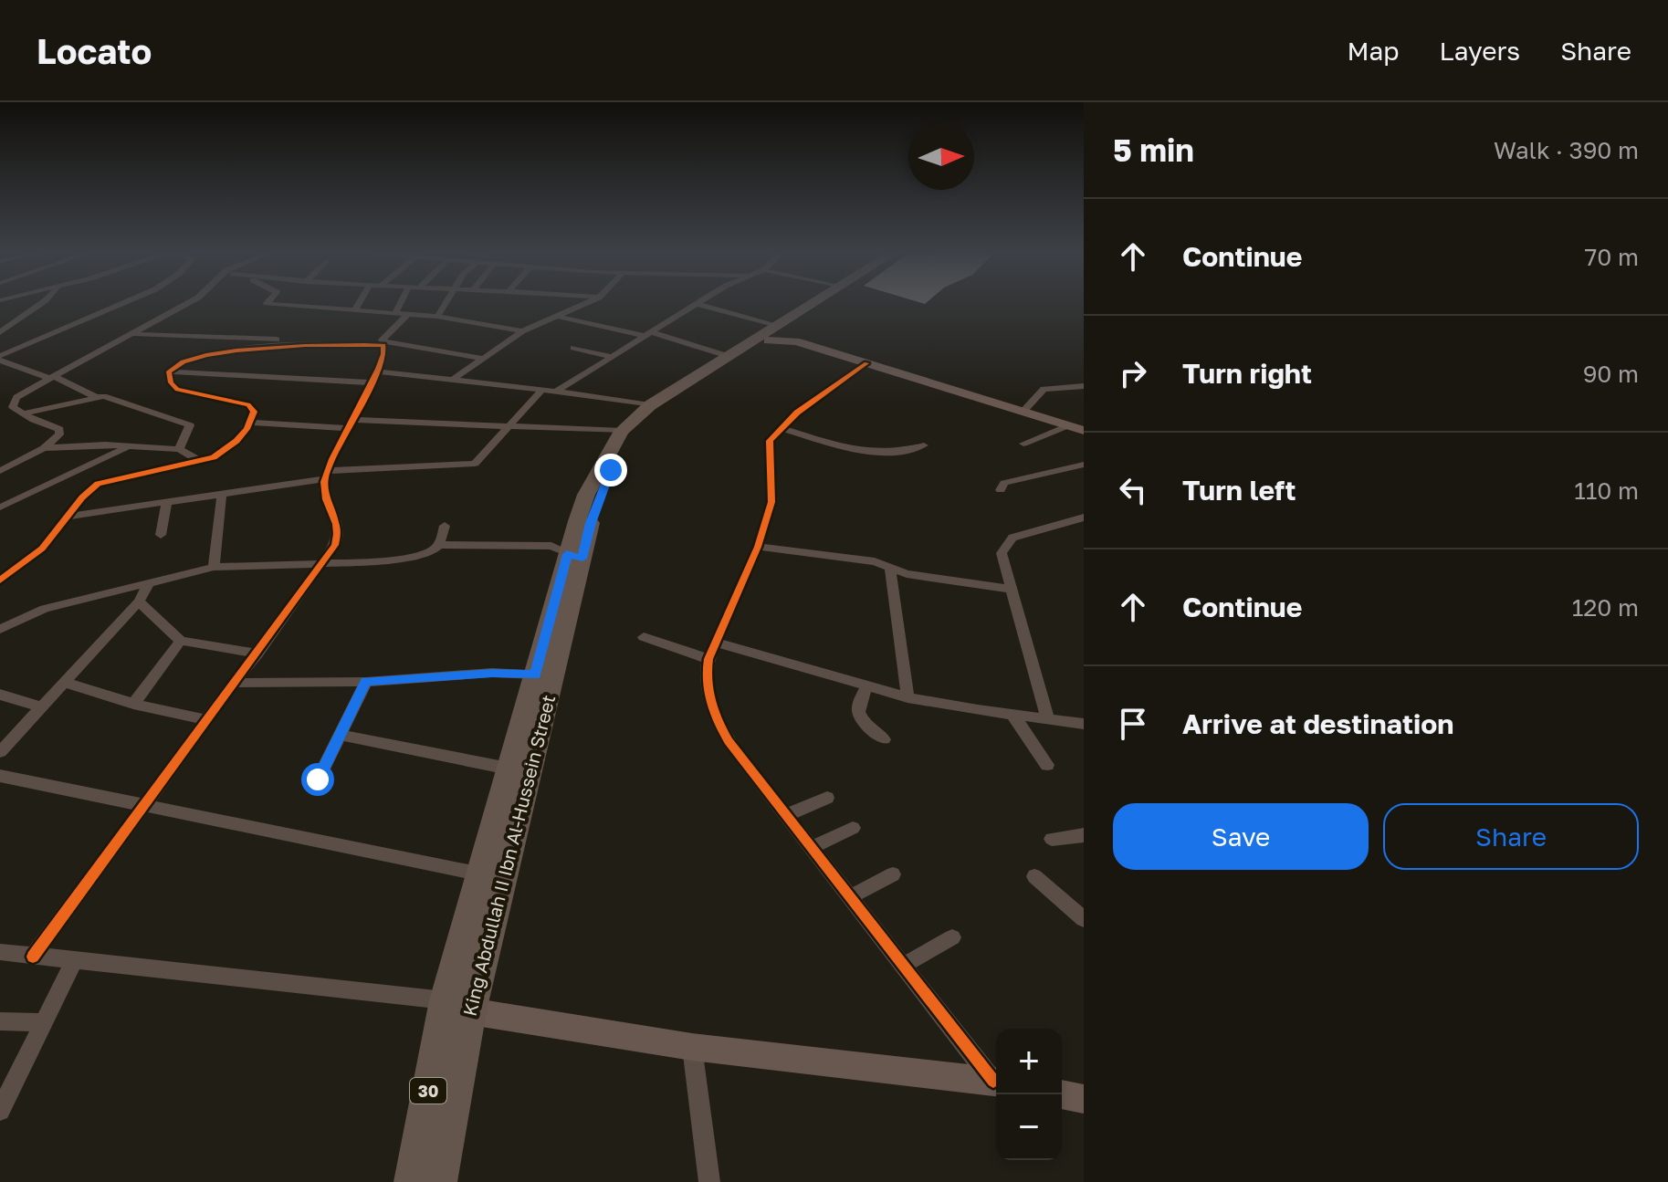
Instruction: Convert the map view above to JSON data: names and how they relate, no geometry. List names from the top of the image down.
{
  "streets": {
    "main road": ["King Abdullah II Ibn Al-Hussein Street", "30"]
  },
  "north": "right",
  "page": {
    "header": "Locato",
    "nav": ["Map", "Layers", "Share"],
    "heading": ["5 min", "Walk · 390 m"],
    "list": [
      ["Continue", "70 m"],
      ["Turn right", "90 m"],
      ["Turn left", "110 m"],
      ["Continue", "120 m"],
      "Arrive at destination"
    ],
    "buttons": ["Save", "Share"],
    "map_buttons": ["+", "−"]
  }
}
